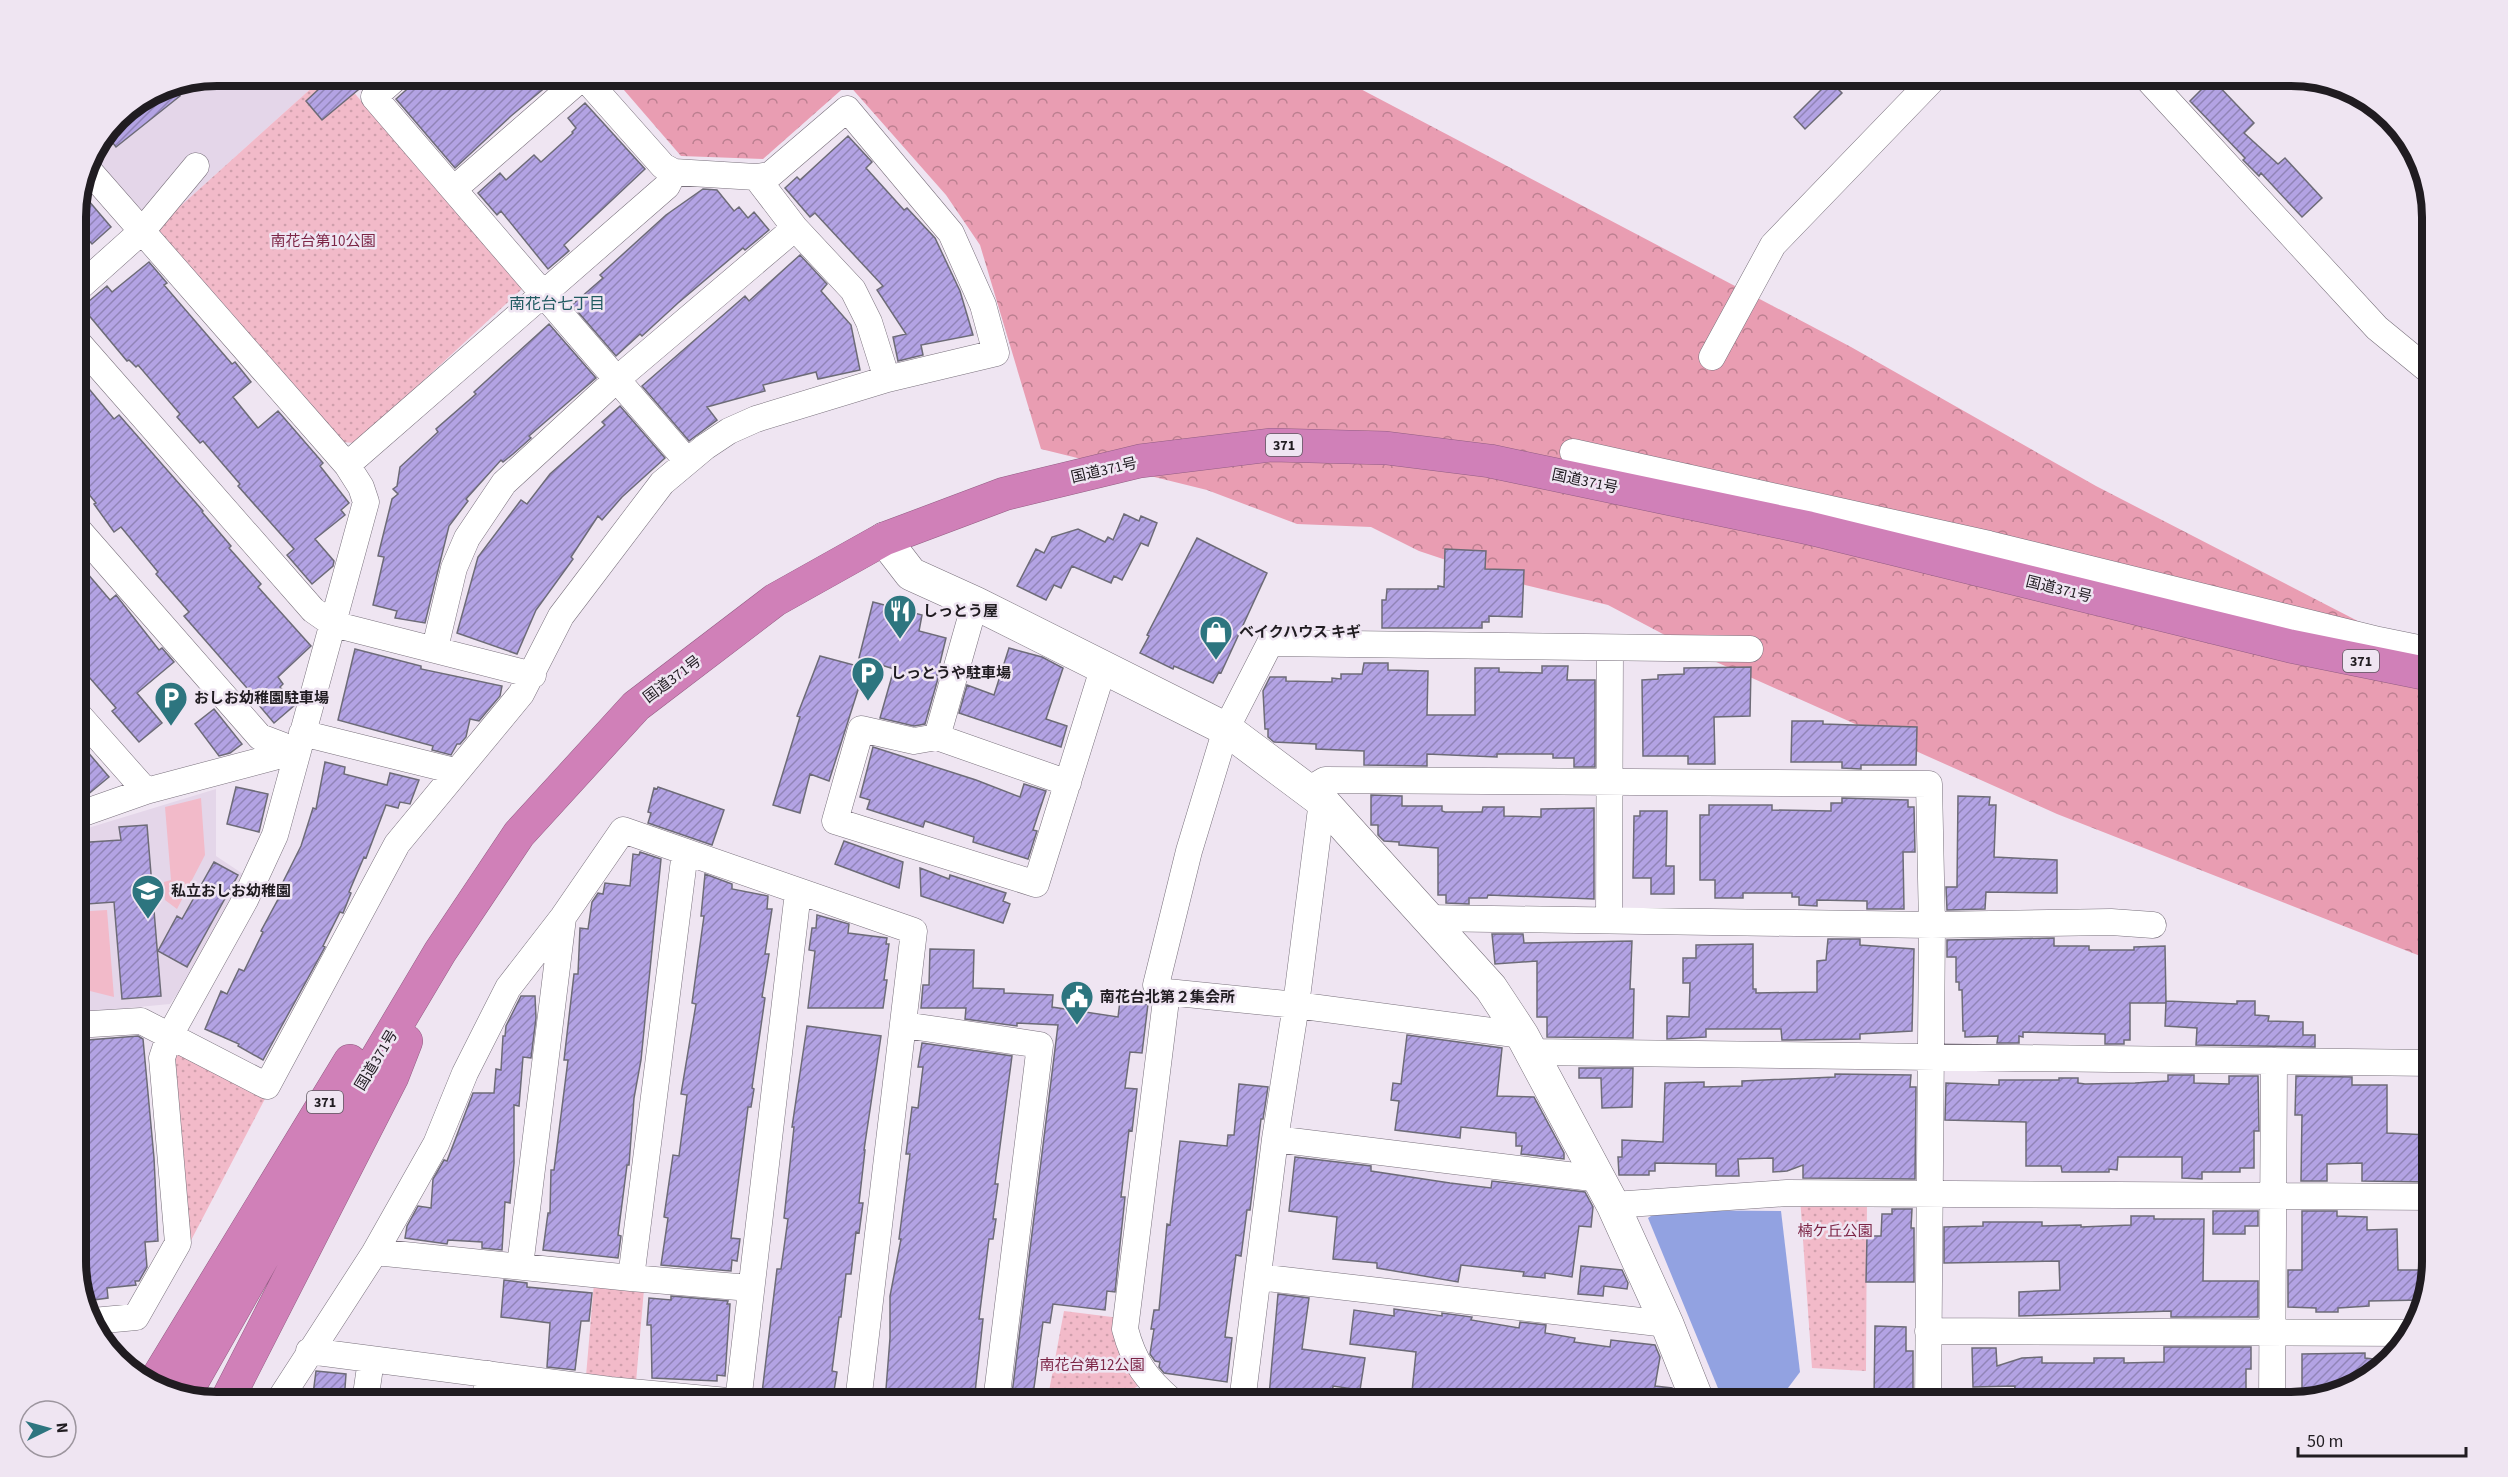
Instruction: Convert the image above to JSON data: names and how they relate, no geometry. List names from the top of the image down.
{
  "streets": {
    "highway": ["371", "国道371号"]
  },
  "crossings": [
    ["371", "国道371号"]
  ],
  "districts": ["南花台七丁目"],
  "parks": ["南花台第10公園", "楠ケ丘公園", "南花台第12公園"],
  "places": {
    "restaurant": ["しっとう屋"],
    "shop": ["ベイクハウス キギ"],
    "parking": ["しっとうや駐車場", "おしお幼稚園駐車場"],
    "school or university": ["私立おしお幼稚園"],
    "public building": ["南花台北第２集会所"]
  },
  "scale_bar": "50 m",
  "north": "right"
}
